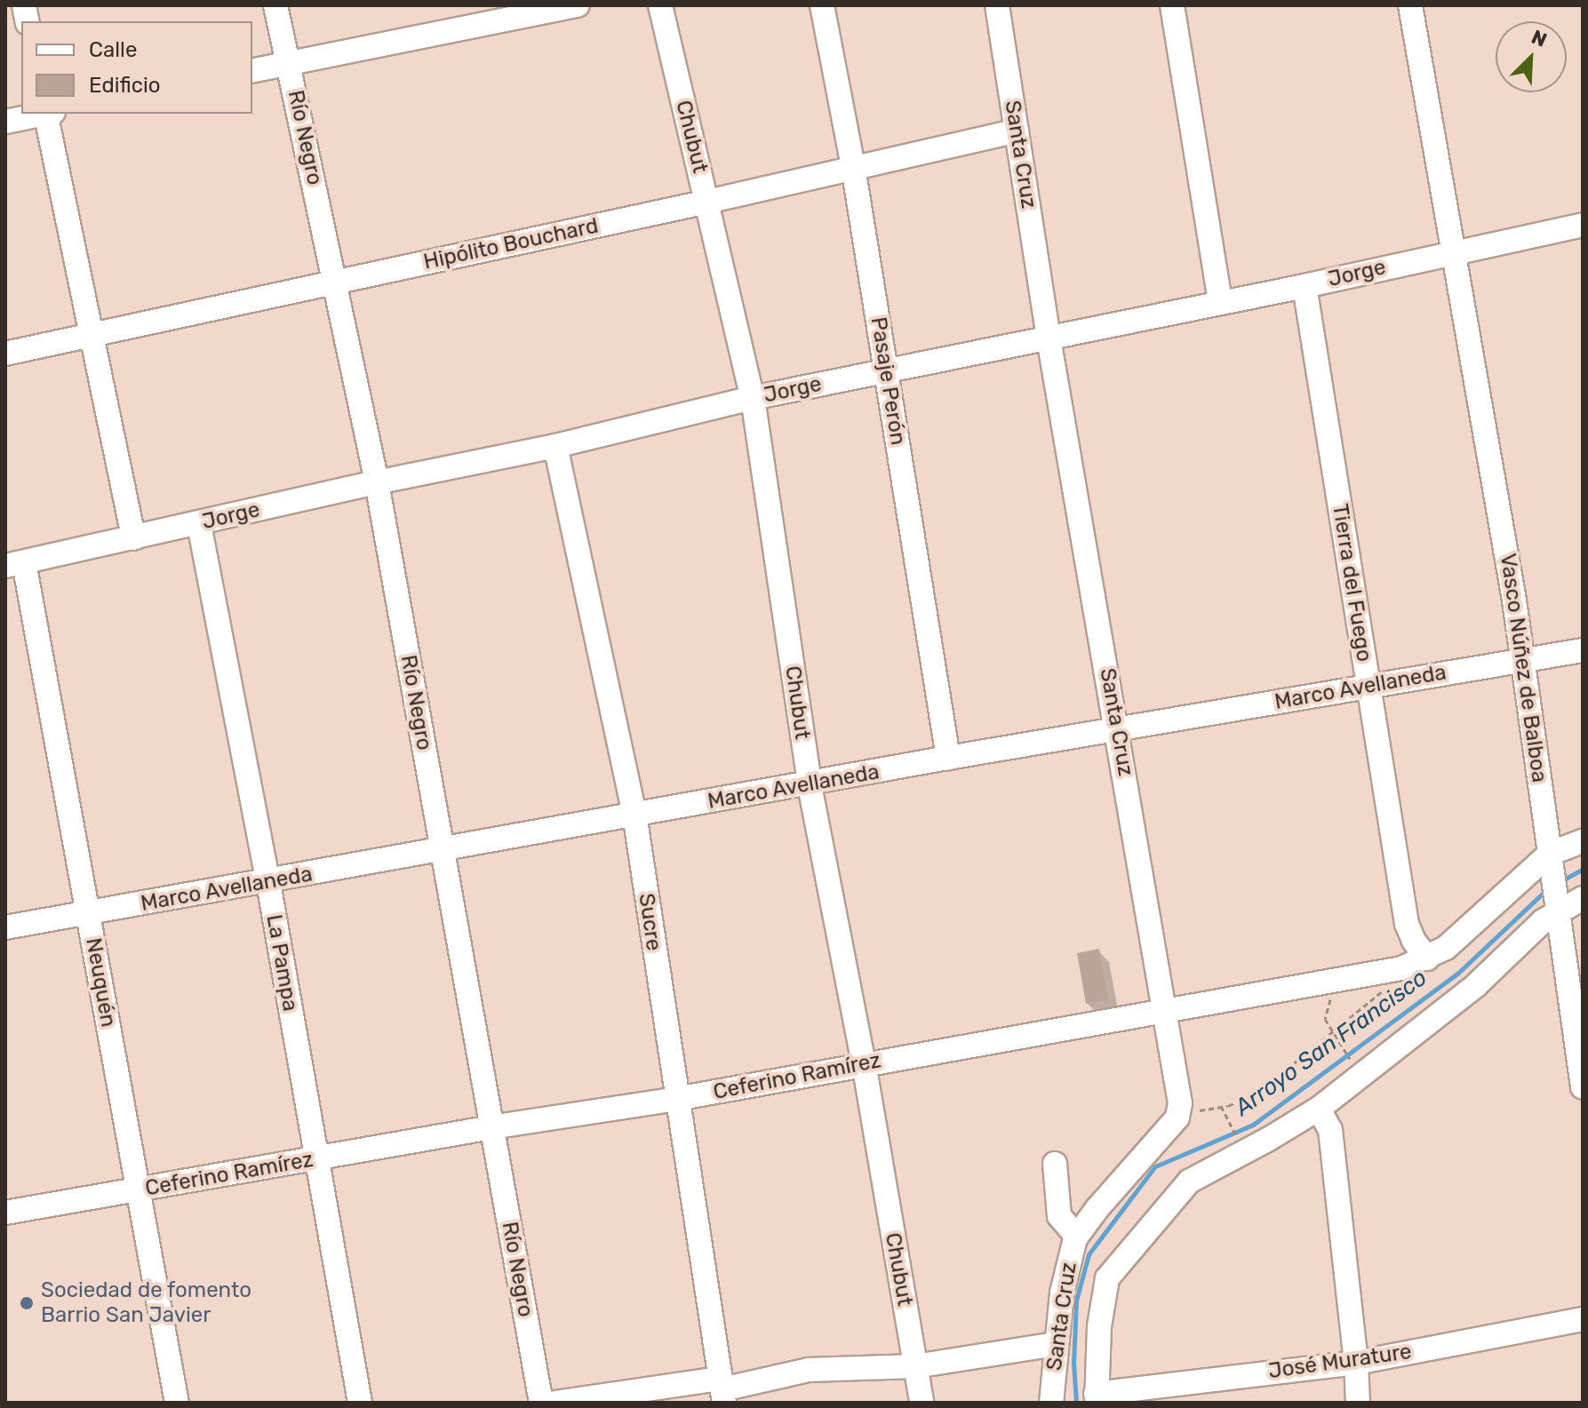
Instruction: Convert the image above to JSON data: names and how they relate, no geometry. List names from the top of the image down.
{
  "streets": {
    "street": [
      "Chubut",
      "Río Negro",
      "Santa Cruz",
      "Hipólito Bouchard",
      "Jorge",
      "Pasaje Perón",
      "Tierra del Fuego",
      "Vasco Núñez de Balboa",
      "Marco Avellaneda",
      "Sucre",
      "La Pampa",
      "Neuquén",
      "Ceferino Ramírez",
      "José Murature"
    ]
  },
  "crossings": [
    ["Chubut", "Hipólito Bouchard"],
    ["Chubut", "Jorge"],
    ["Chubut", "Marco Avellaneda"],
    ["Chubut", "Ceferino Ramírez"],
    ["Río Negro", "Hipólito Bouchard"],
    ["Río Negro", "Jorge"],
    ["Río Negro", "Marco Avellaneda"],
    ["Río Negro", "Ceferino Ramírez"],
    ["Santa Cruz", "Hipólito Bouchard"],
    ["Santa Cruz", "Jorge"],
    ["Santa Cruz", "Vasco Núñez de Balboa"],
    ["Santa Cruz", "Marco Avellaneda"],
    ["Santa Cruz", "Ceferino Ramírez"],
    ["Santa Cruz", "José Murature"],
    ["Hipólito Bouchard", "Pasaje Perón"],
    ["Jorge", "Pasaje Perón"],
    ["Jorge", "Tierra del Fuego"],
    ["Jorge", "Vasco Núñez de Balboa"],
    ["Jorge", "Sucre"],
    ["Jorge", "La Pampa"],
    ["Jorge", "Neuquén"],
    ["Pasaje Perón", "Marco Avellaneda"],
    ["Tierra del Fuego", "Marco Avellaneda"],
    ["Tierra del Fuego", "Ceferino Ramírez"],
    ["Vasco Núñez de Balboa", "Marco Avellaneda"],
    ["Vasco Núñez de Balboa", "Ceferino Ramírez"],
    ["Marco Avellaneda", "Sucre"],
    ["Marco Avellaneda", "La Pampa"],
    ["Marco Avellaneda", "Neuquén"],
    ["Sucre", "Ceferino Ramírez"],
    ["La Pampa", "Ceferino Ramírez"],
    ["Neuquén", "Ceferino Ramírez"]
  ],
  "water": ["Arroyo San Francisco"],
  "places": ["Sociedad de fomento Barrio San Javier"],
  "legend": ["Calle", "Edificio"],
  "north": "top right"
}
